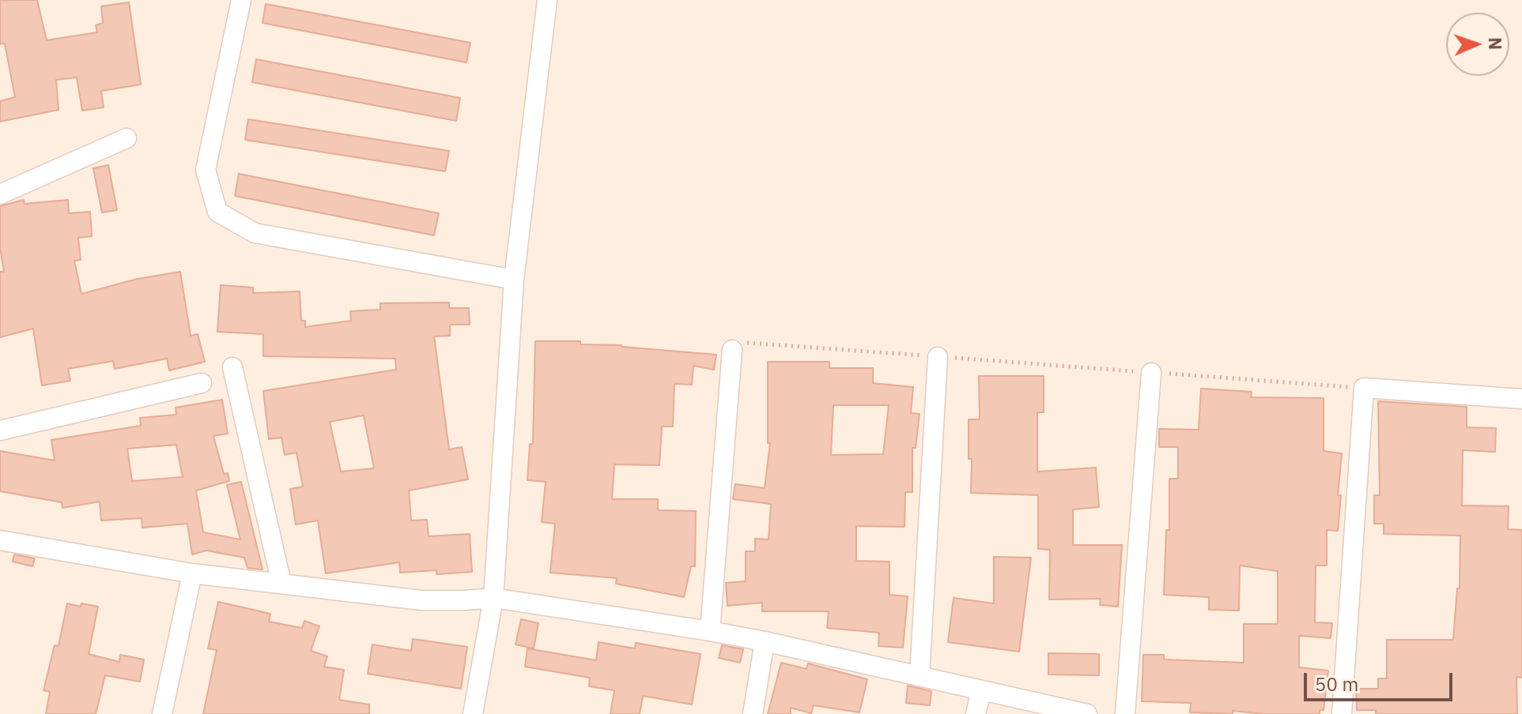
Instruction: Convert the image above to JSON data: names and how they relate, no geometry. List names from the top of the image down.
{
  "scale_bar": "50 m",
  "north": "right"
}
